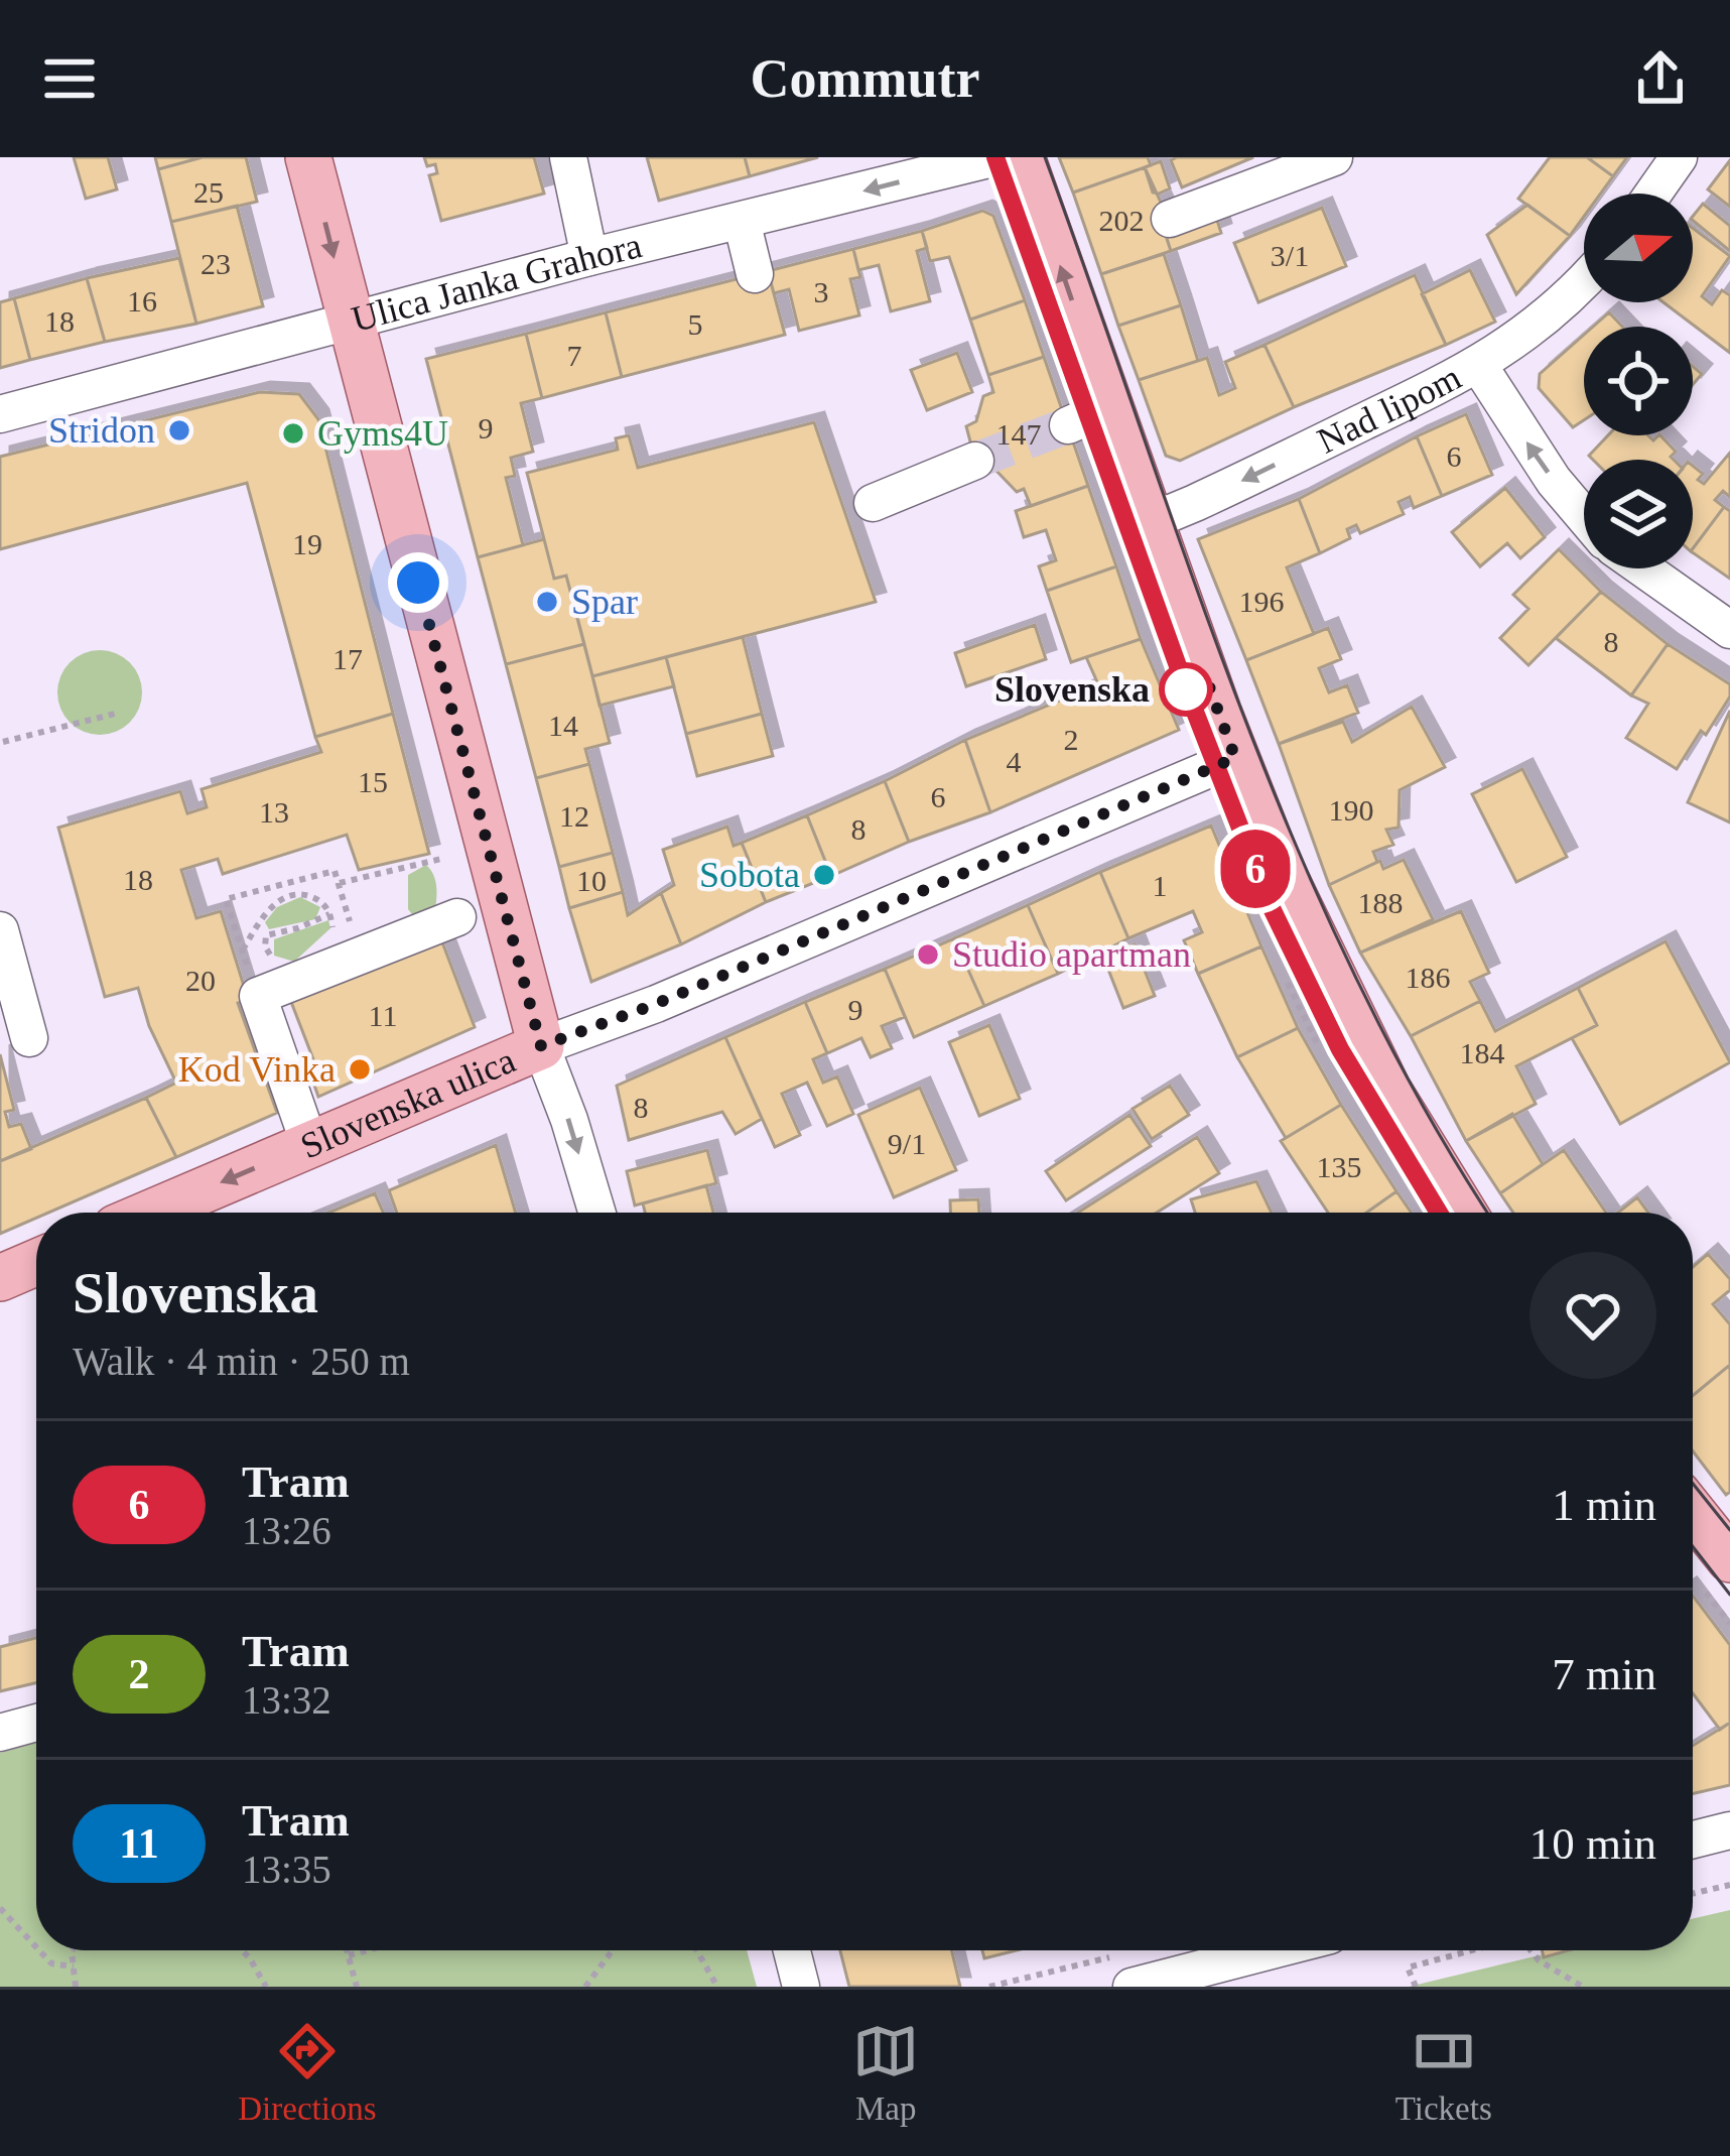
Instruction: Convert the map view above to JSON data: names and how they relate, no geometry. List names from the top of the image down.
{
  "streets": {
    "main road": ["Slovenska ulica"],
    "street": ["Ulica Janka Grahora", "Nad lipom"]
  },
  "places": [
    "Stridon",
    "Gyms4U",
    "Spar",
    "Slovenska",
    "Sobota",
    "Studio apartman",
    "Kod Vinka"
  ],
  "lines": ["tram line 6"],
  "house_numbers": [
    "25",
    "202",
    "3/1",
    "23",
    "3",
    "16",
    "18",
    "5",
    "7",
    "9",
    "147",
    "6",
    "19",
    "196",
    "8",
    "17",
    "14",
    "2",
    "4",
    "15",
    "6",
    "190",
    "13",
    "12",
    "8",
    "18",
    "10",
    "1",
    "188",
    "186",
    "20",
    "9",
    "11",
    "184",
    "8",
    "9/1",
    "135"
  ],
  "north": "right",
  "page": {
    "header": "Commutr",
    "on_map": "6",
    "heading": ["Slovenska", "Walk · 4 min · 250 m"],
    "list": [
      {
        "mark": "6",
        "name": "Tram",
        "note": "13:26",
        "value": "1 min"
      },
      {
        "mark": "2",
        "name": "Tram",
        "note": "13:32",
        "value": "7 min"
      },
      {
        "mark": "11",
        "name": "Tram",
        "note": "13:35",
        "value": "10 min"
      }
    ],
    "tabs": ["Directions", "Map", "Tickets"]
  }
}
